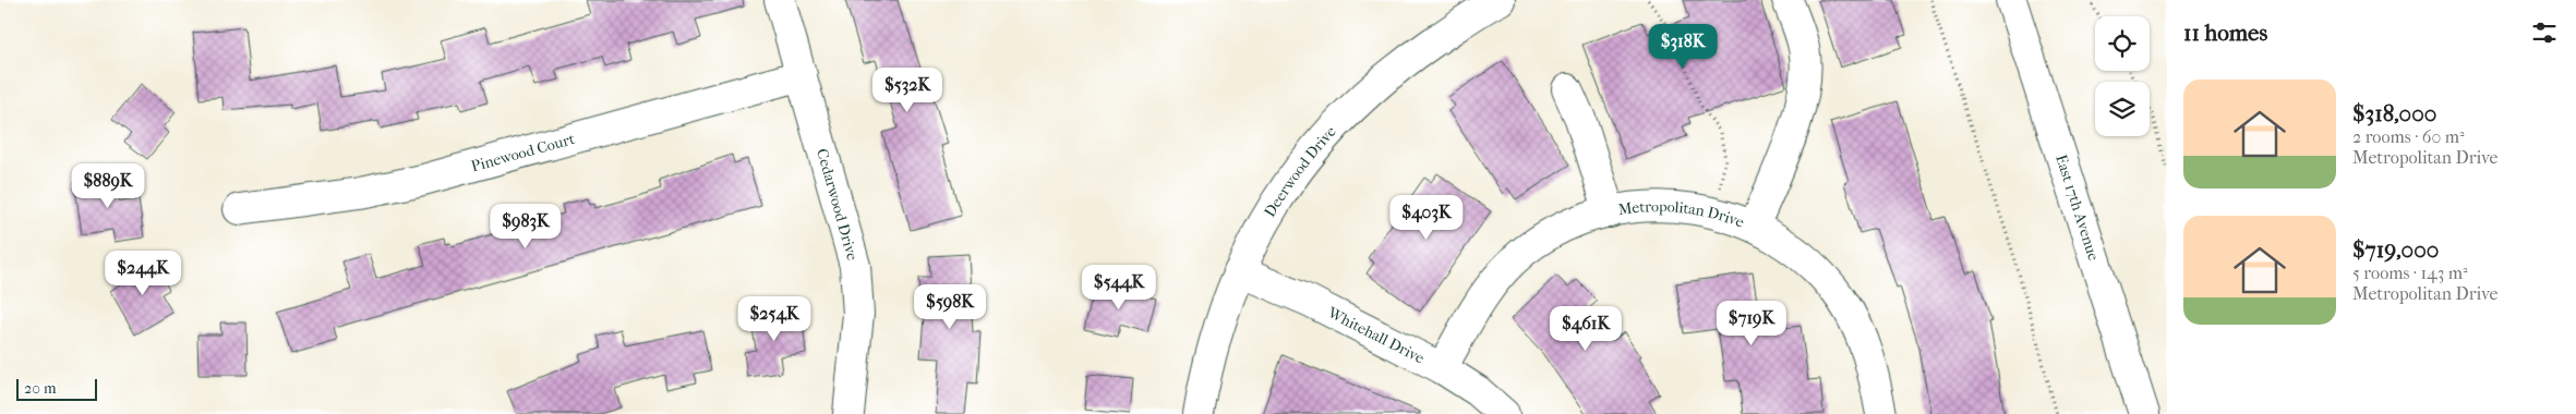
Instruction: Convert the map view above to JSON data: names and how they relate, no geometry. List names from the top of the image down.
{
  "streets": {
    "street": [
      "Pinewood Court",
      "Deerwood Drive",
      "Cedarwood Drive",
      "East 17th Avenue",
      "Metropolitan Drive",
      "Whitehall Drive"
    ]
  },
  "crossings": [
    ["Pinewood Court", "Cedarwood Drive"],
    ["Deerwood Drive", "Whitehall Drive"],
    ["Metropolitan Drive", "Whitehall Drive"]
  ],
  "scale_bar": "20 m",
  "page": {
    "heading": "11 homes",
    "price": [
      "$318K",
      "$532K",
      "$889K",
      "$403K",
      "$983K",
      "$244K",
      "$544K",
      "$598K",
      "$254K",
      "$719K",
      "$461K"
    ],
    "list": [
      {
        "name": "$318,000",
        "note": "2 rooms · 60 m² · Metropolitan Drive"
      },
      {
        "name": "$719,000",
        "note": "5 rooms · 143 m² · Metropolitan Drive"
      }
    ],
    "scale": "20 m"
  }
}
